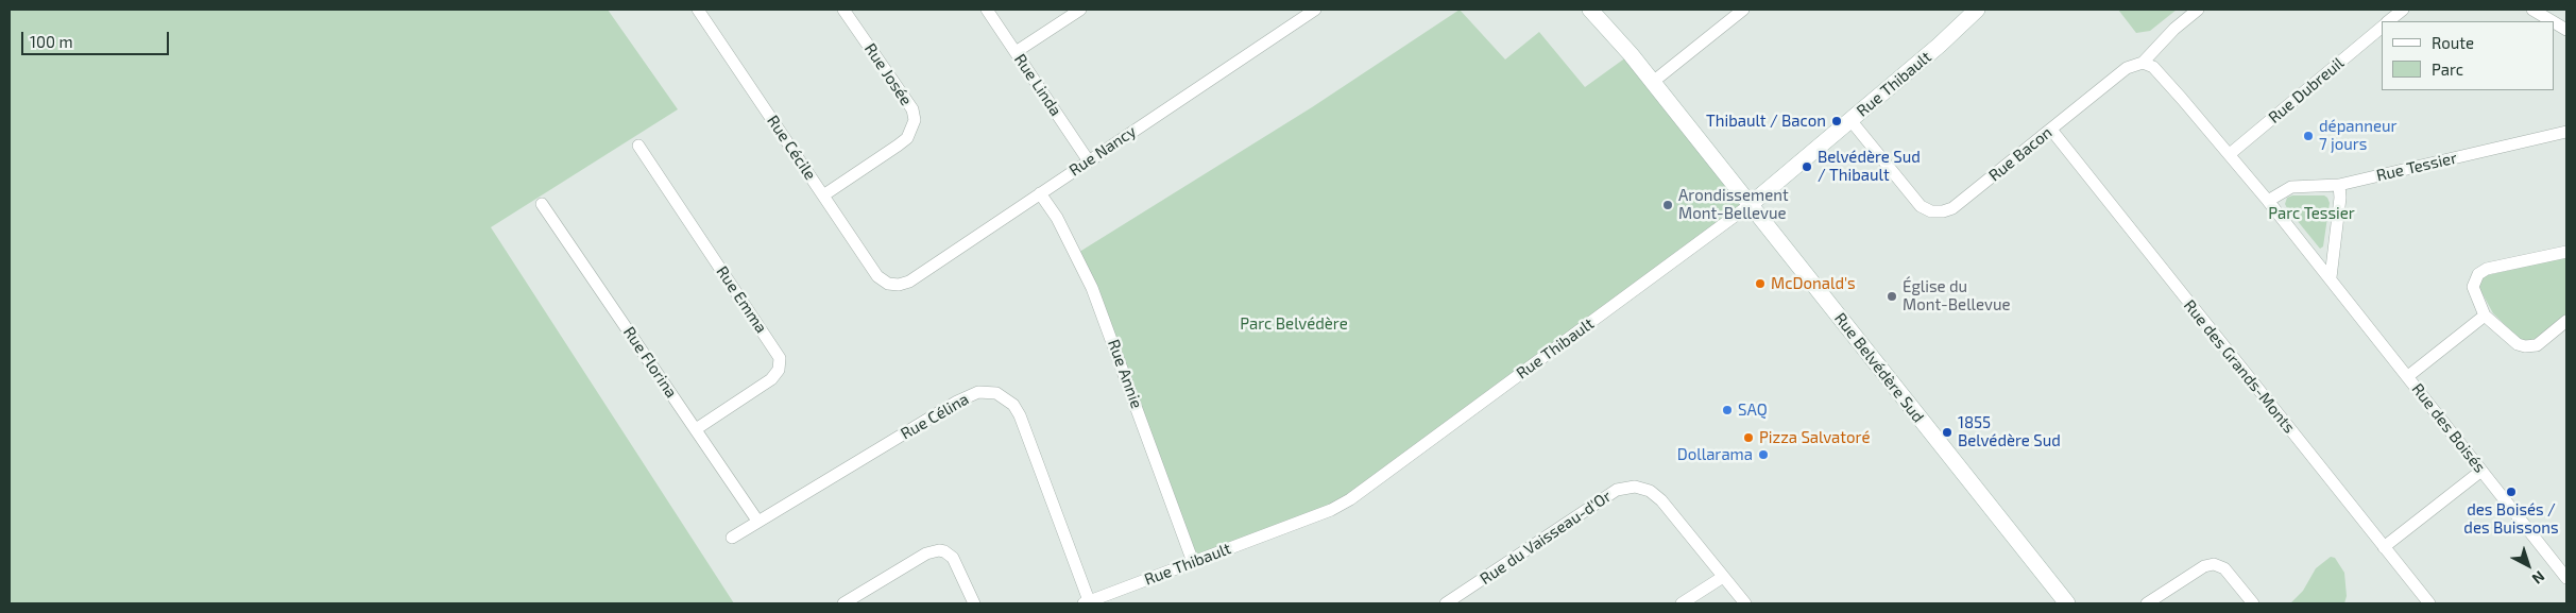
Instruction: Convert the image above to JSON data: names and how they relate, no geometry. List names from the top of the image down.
{
  "streets": {
    "street": [
      "Rue Josée",
      "Rue Thibault",
      "Rue Linda",
      "Rue Dubreuil",
      "Rue Cécile",
      "Rue Nancy",
      "Rue Bacon",
      "Rue Tessier",
      "Rue Emma",
      "Rue Florina",
      "Rue des Grands-Monts",
      "Rue Belvédère Sud",
      "Rue Annie",
      "Rue Célina",
      "Rue des Boisés",
      "Rue du Vaisseau-d'Or"
    ]
  },
  "crossings": [
    ["Rue Josée", "Rue Cécile"],
    ["Rue Thibault", "Rue Bacon"],
    ["Rue Thibault", "Rue Belvédère Sud"],
    ["Rue Thibault", "Rue Annie"],
    ["Rue Thibault", "Rue Célina"],
    ["Rue Linda", "Rue Nancy"],
    ["Rue Dubreuil", "Rue des Boisés"],
    ["Rue Cécile", "Rue Nancy"],
    ["Rue Nancy", "Rue Annie"],
    ["Rue Bacon", "Rue des Grands-Monts"],
    ["Rue Bacon", "Rue des Boisés"],
    ["Rue Tessier", "Rue des Boisés"],
    ["Rue Emma", "Rue Florina"],
    ["Rue Florina", "Rue Célina"]
  ],
  "parks": ["Parc Tessier", "Parc Belvédère"],
  "places": [
    "Thibault / Bacon",
    "dépanneur 7 jours",
    "Belvédère Sud / Thibault",
    "Arondissement Mont-Bellevue",
    "McDonald's",
    "Église du Mont-Bellevue",
    "SAQ",
    "1855 Belvédère Sud",
    "Pizza Salvatoré",
    "Dollarama",
    "des Boisés / des Buissons"
  ],
  "legend": ["Route", "Parc"],
  "scale_bar": "100 m",
  "north": "bottom right"
}
